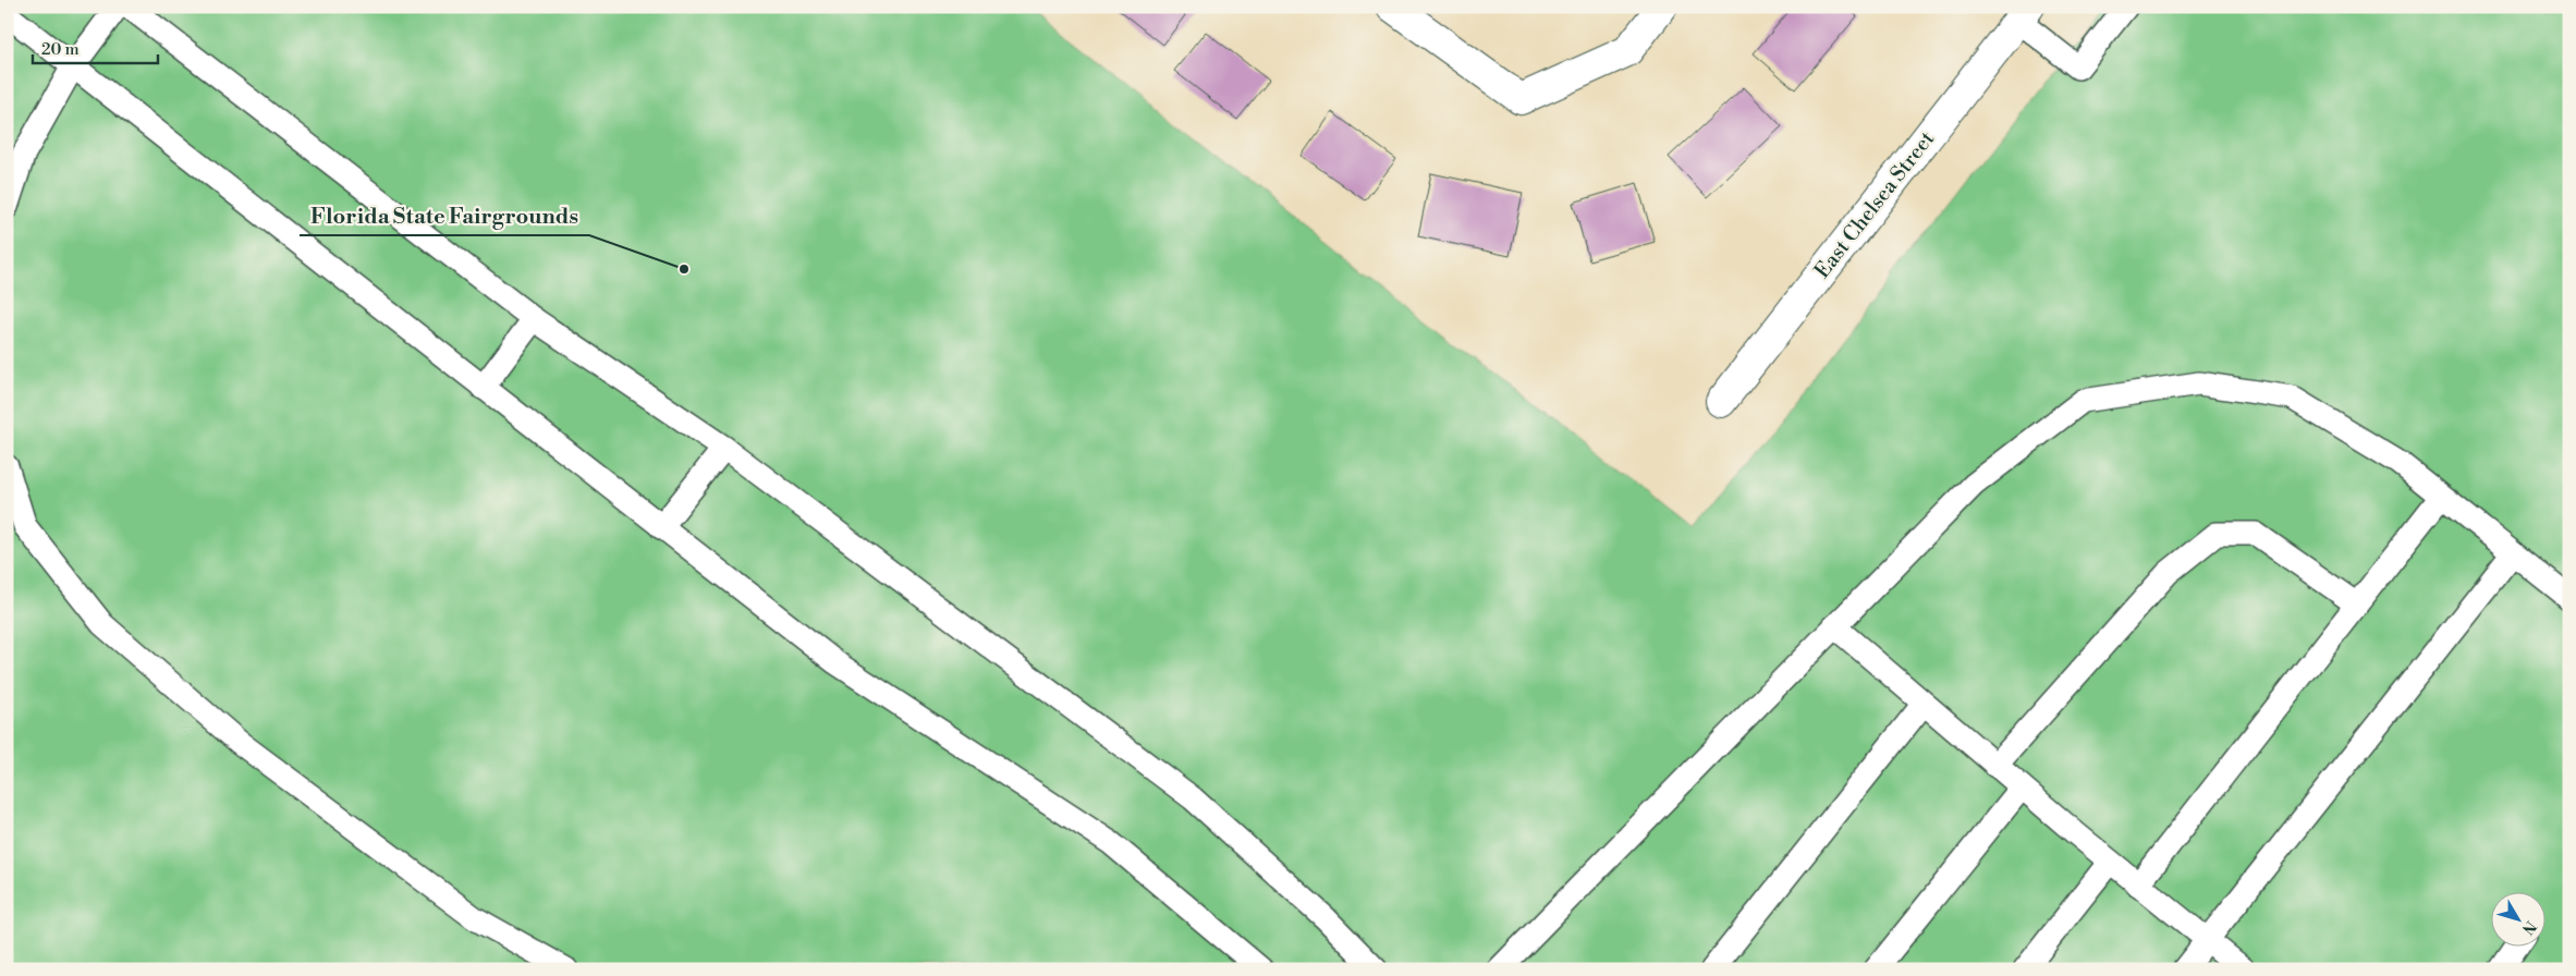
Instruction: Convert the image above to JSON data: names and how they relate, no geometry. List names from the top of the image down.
{
  "streets": {
    "street": ["East Chelsea Street"]
  },
  "places": ["Florida State Fairgrounds"],
  "scale_bar": "20 m",
  "north": "bottom right"
}
